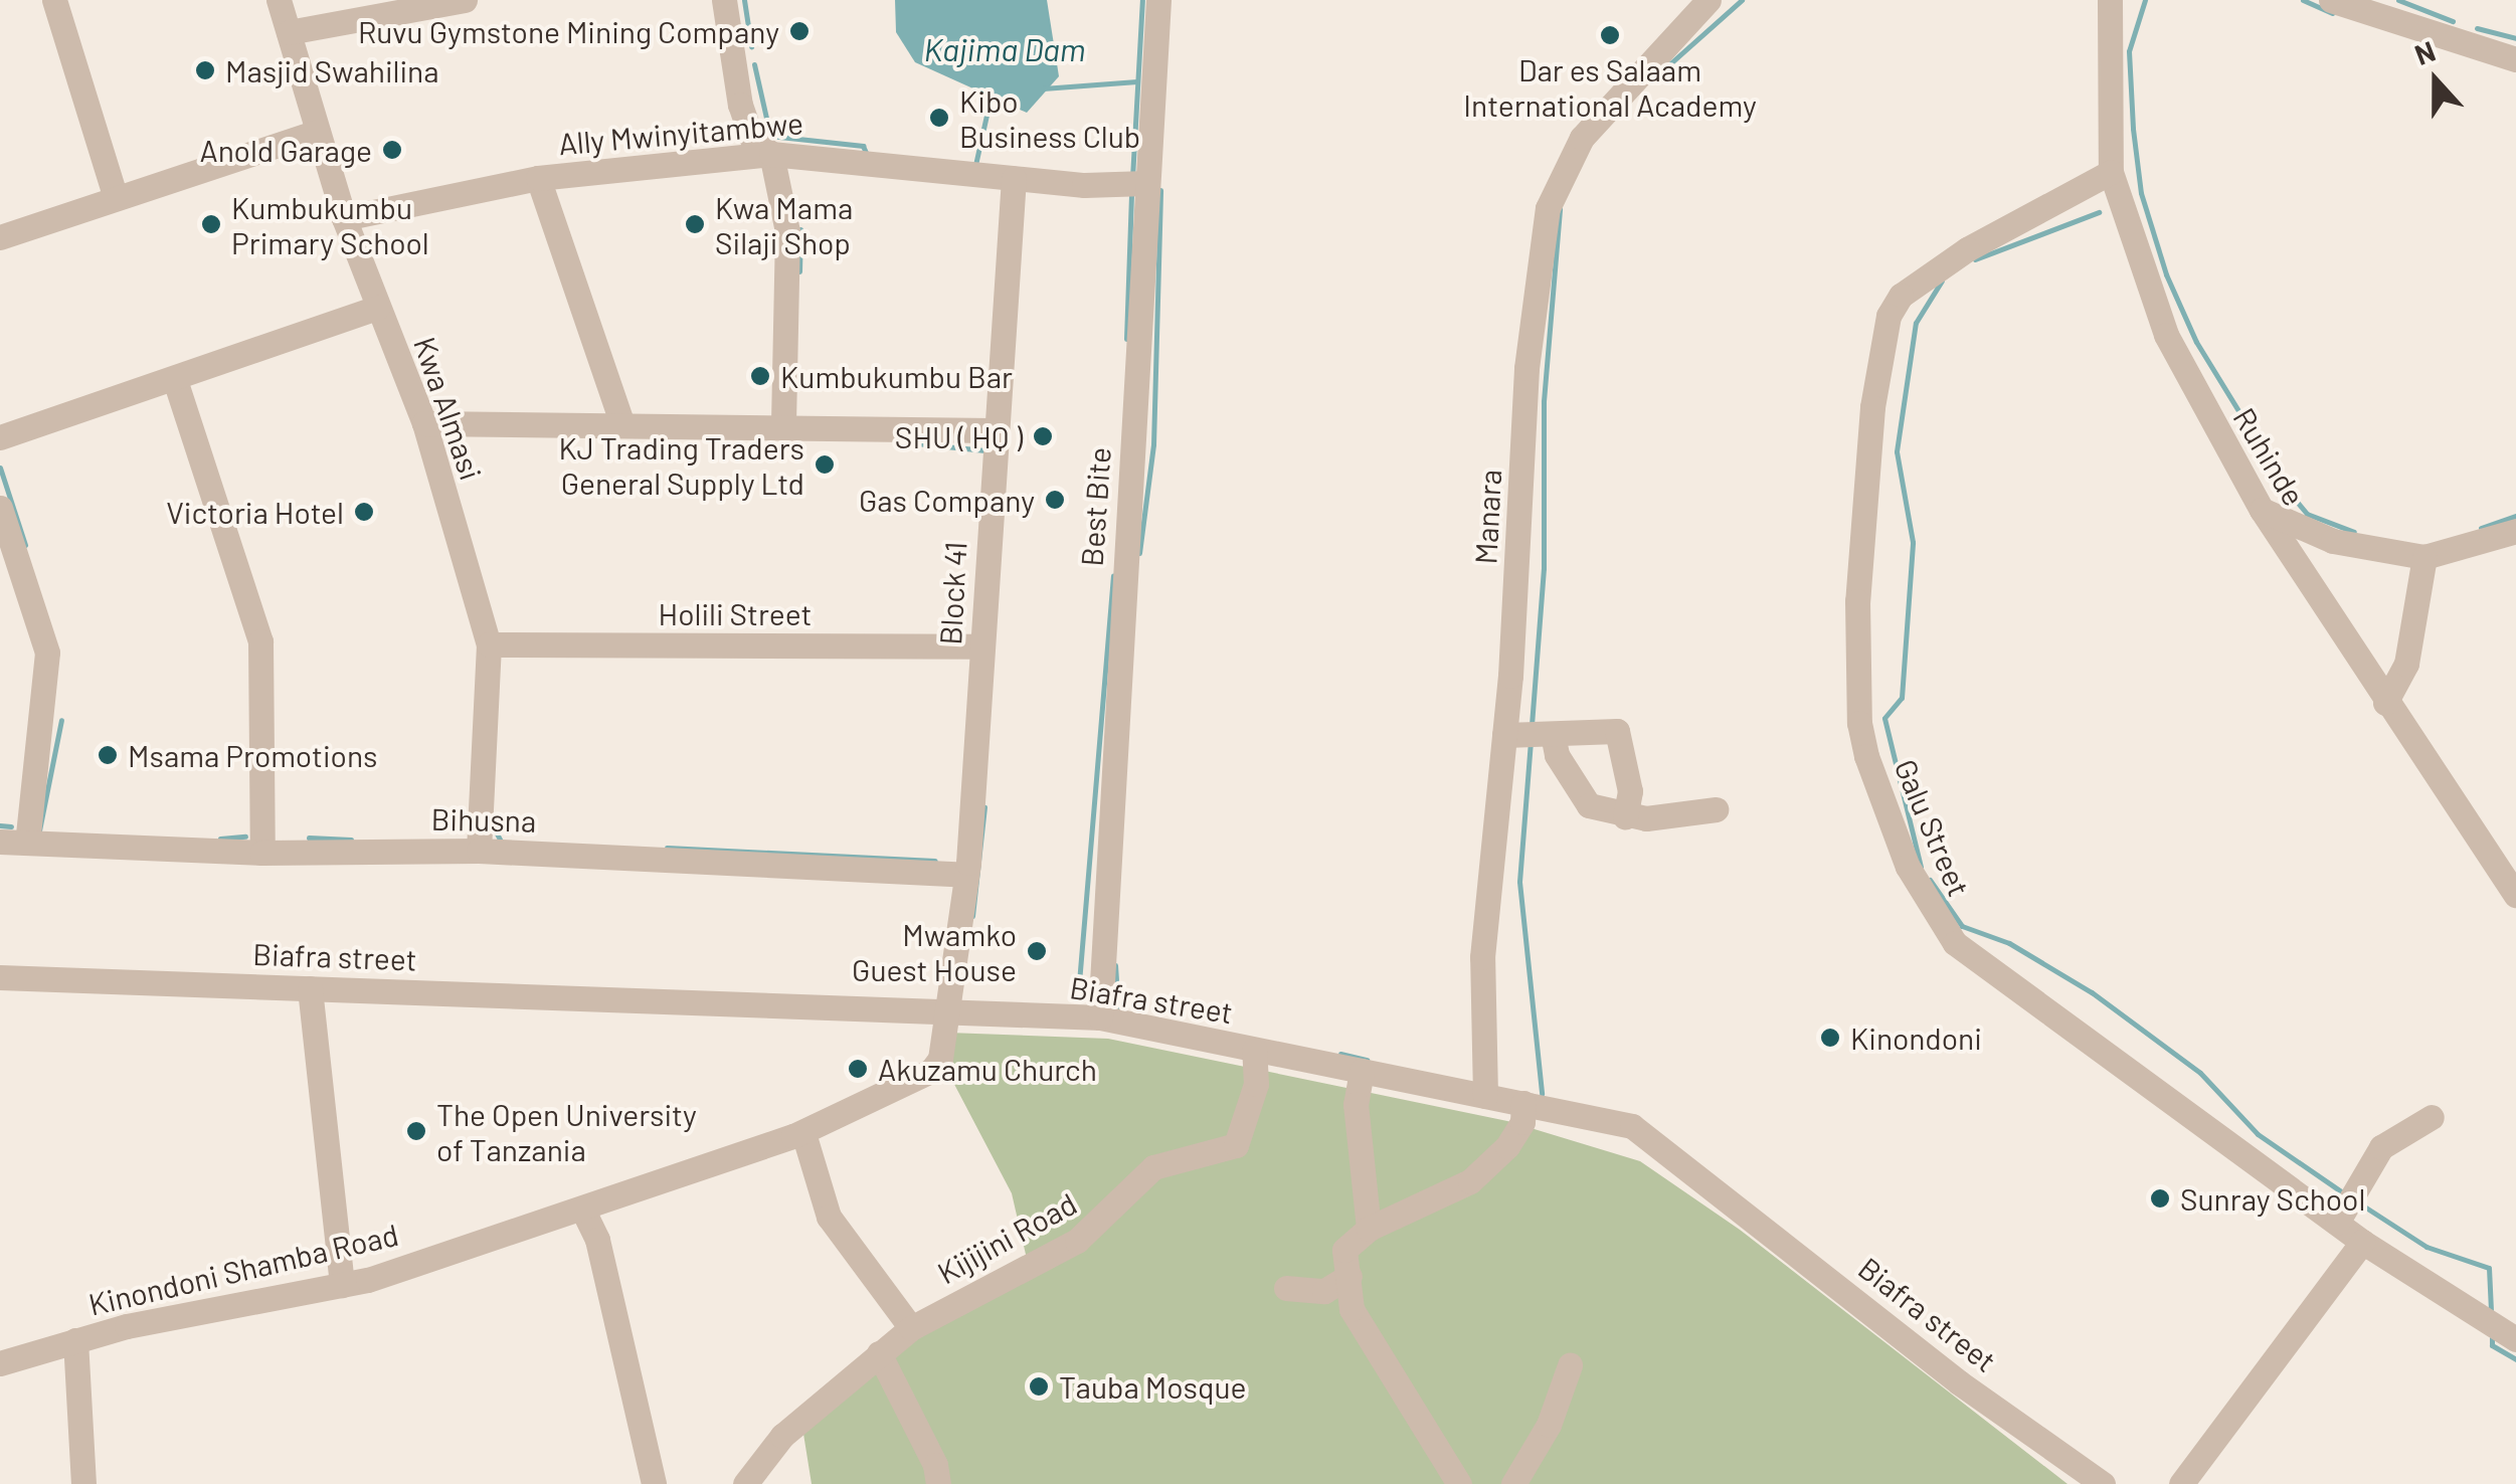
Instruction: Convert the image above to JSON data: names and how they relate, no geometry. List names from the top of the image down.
{
  "streets": {
    "street": [
      "Ally Mwinyitambwe",
      "Kwa Almasi",
      "Ruhinde",
      "Best Bite",
      "Manara",
      "Block 41",
      "Holili Street",
      "Bihusna",
      "Galu Street",
      "Biafra street",
      "Kijijini Road",
      "Kinondoni Shamba Road"
    ]
  },
  "crossings": [
    ["Ally Mwinyitambwe", "Kwa Almasi"],
    ["Ally Mwinyitambwe", "Best Bite"],
    ["Ally Mwinyitambwe", "Block 41"],
    ["Kwa Almasi", "Holili Street"],
    ["Kwa Almasi", "Bihusna"],
    ["Ruhinde", "Galu Street"],
    ["Best Bite", "Biafra street"],
    ["Manara", "Biafra street"],
    ["Block 41", "Holili Street"],
    ["Block 41", "Bihusna"],
    ["Block 41", "Biafra street"],
    ["Block 41", "Kinondoni Shamba Road"],
    ["Biafra street", "Kijijini Road"]
  ],
  "water": ["Kajima Dam"],
  "places": [
    "Ruvu Gymstone Mining Company",
    "Dar es Salaam International Academy",
    "Masjid Swahilina",
    "Kibo Business Club",
    "Anold Garage",
    "Kumbukumbu Primary School",
    "Kwa Mama Silaji Shop",
    "Kumbukumbu Bar",
    "SHU ( HQ )",
    "KJ Trading Traders General Supply Ltd",
    "Gas Company",
    "Victoria Hotel",
    "Msama Promotions",
    "Mwamko Guest House",
    "Kinondoni",
    "Akuzamu Church",
    "The Open University of Tanzania",
    "Sunray School",
    "Tauba Mosque"
  ],
  "north": "top"
}
